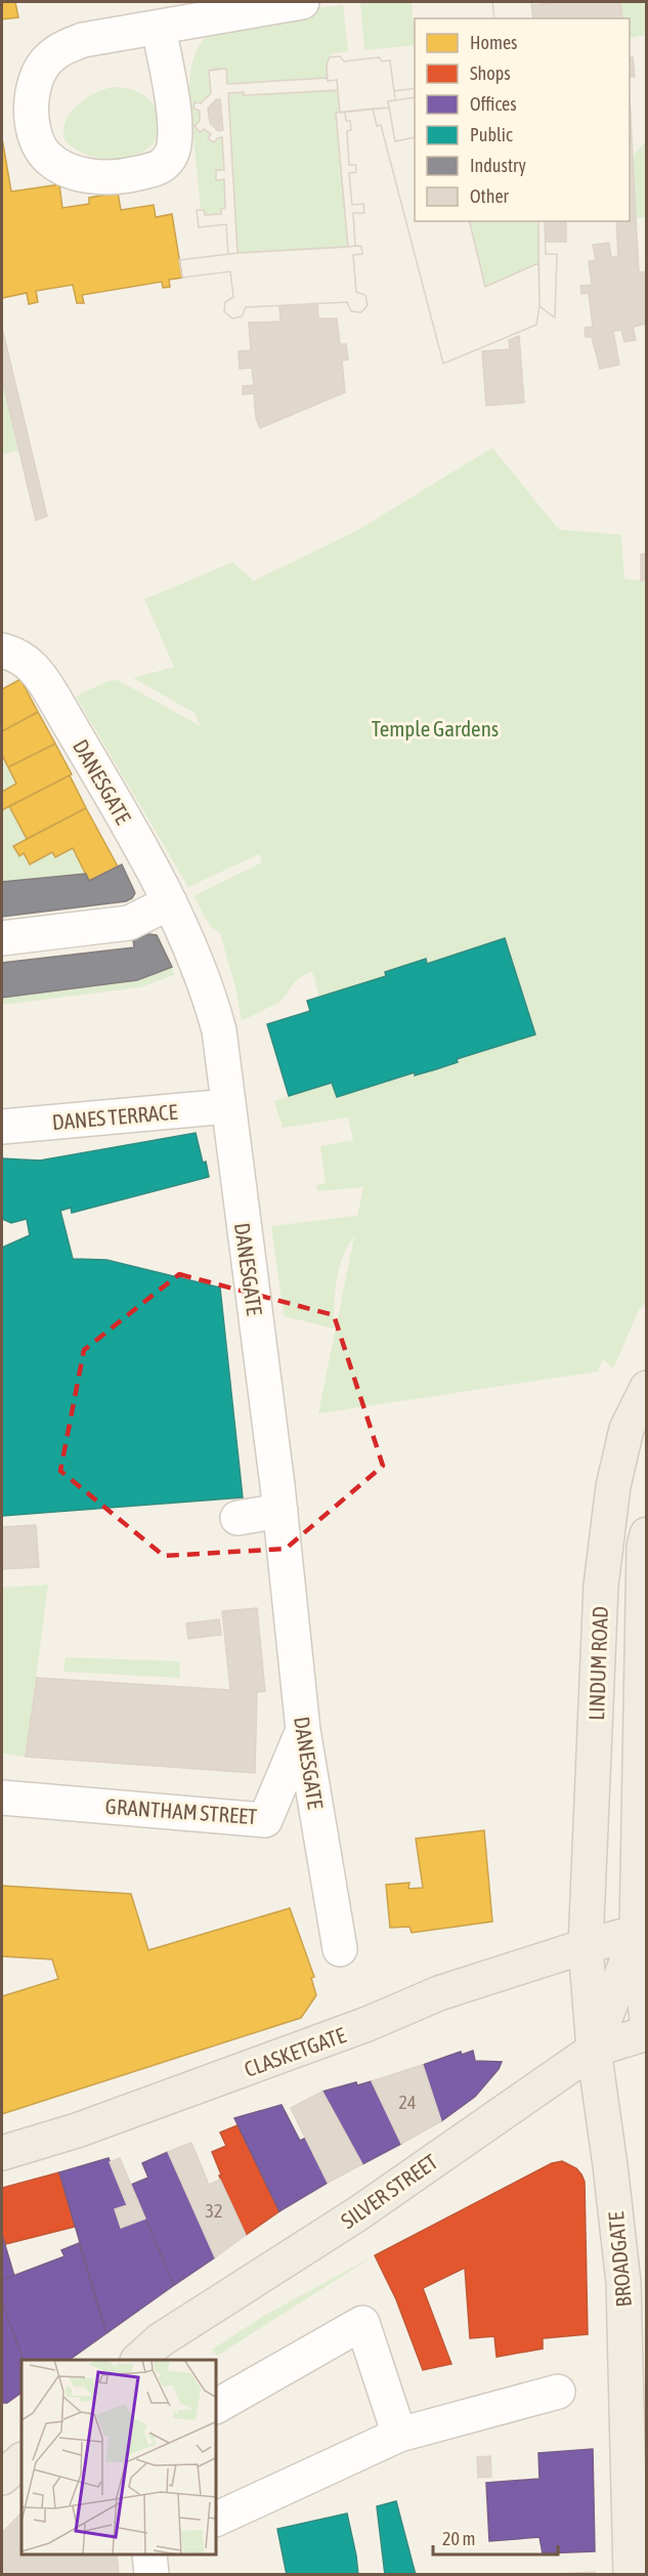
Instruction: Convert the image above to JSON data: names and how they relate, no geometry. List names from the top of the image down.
{
  "streets": {
    "main road": [
      "LINDUM ROAD",
      "CLASKETGATE",
      "SILVER STREET",
      "BROADGATE"
    ],
    "street": ["DANESGATE", "DANES TERRACE", "GRANTHAM STREET"]
  },
  "crossings": [
    ["DANESGATE", "DANES TERRACE"],
    ["DANESGATE", "GRANTHAM STREET"],
    ["LINDUM ROAD", "CLASKETGATE"],
    ["LINDUM ROAD", "BROADGATE"],
    ["CLASKETGATE", "BROADGATE"],
    ["SILVER STREET", "BROADGATE"]
  ],
  "parks": ["Temple Gardens"],
  "house_numbers": ["24", "32"],
  "legend": [
    "Homes",
    "Shops",
    "Offices",
    "Public",
    "Industry",
    "Other"
  ],
  "scale_bar": "20 m"
}
